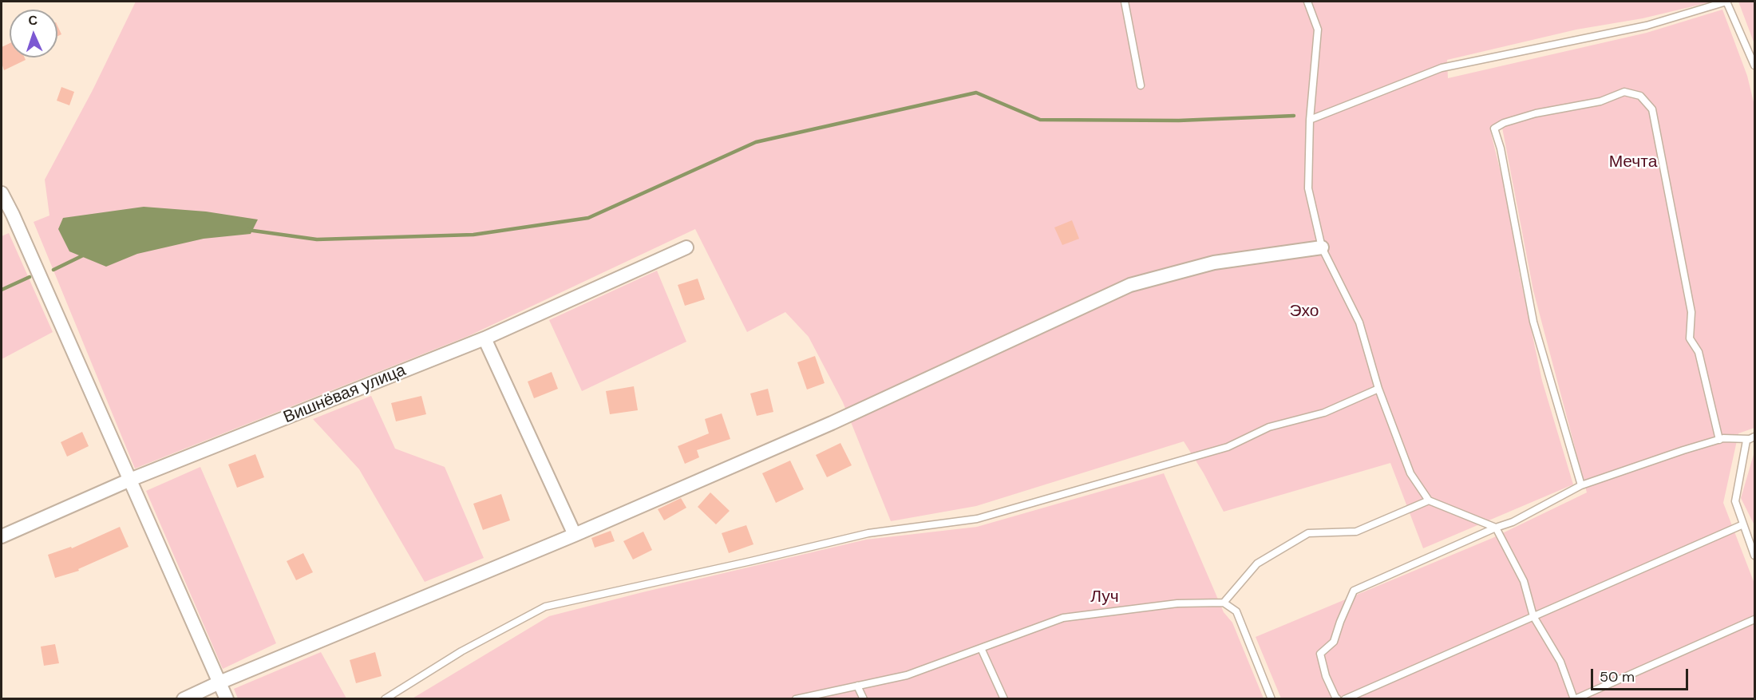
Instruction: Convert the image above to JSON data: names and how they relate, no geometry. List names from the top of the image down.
{
  "streets": {
    "street": ["Вишнёвая улица"]
  },
  "parks": ["Мечта", "Эхо", "Луч"],
  "scale_bar": "50 m",
  "north": "top"
}
